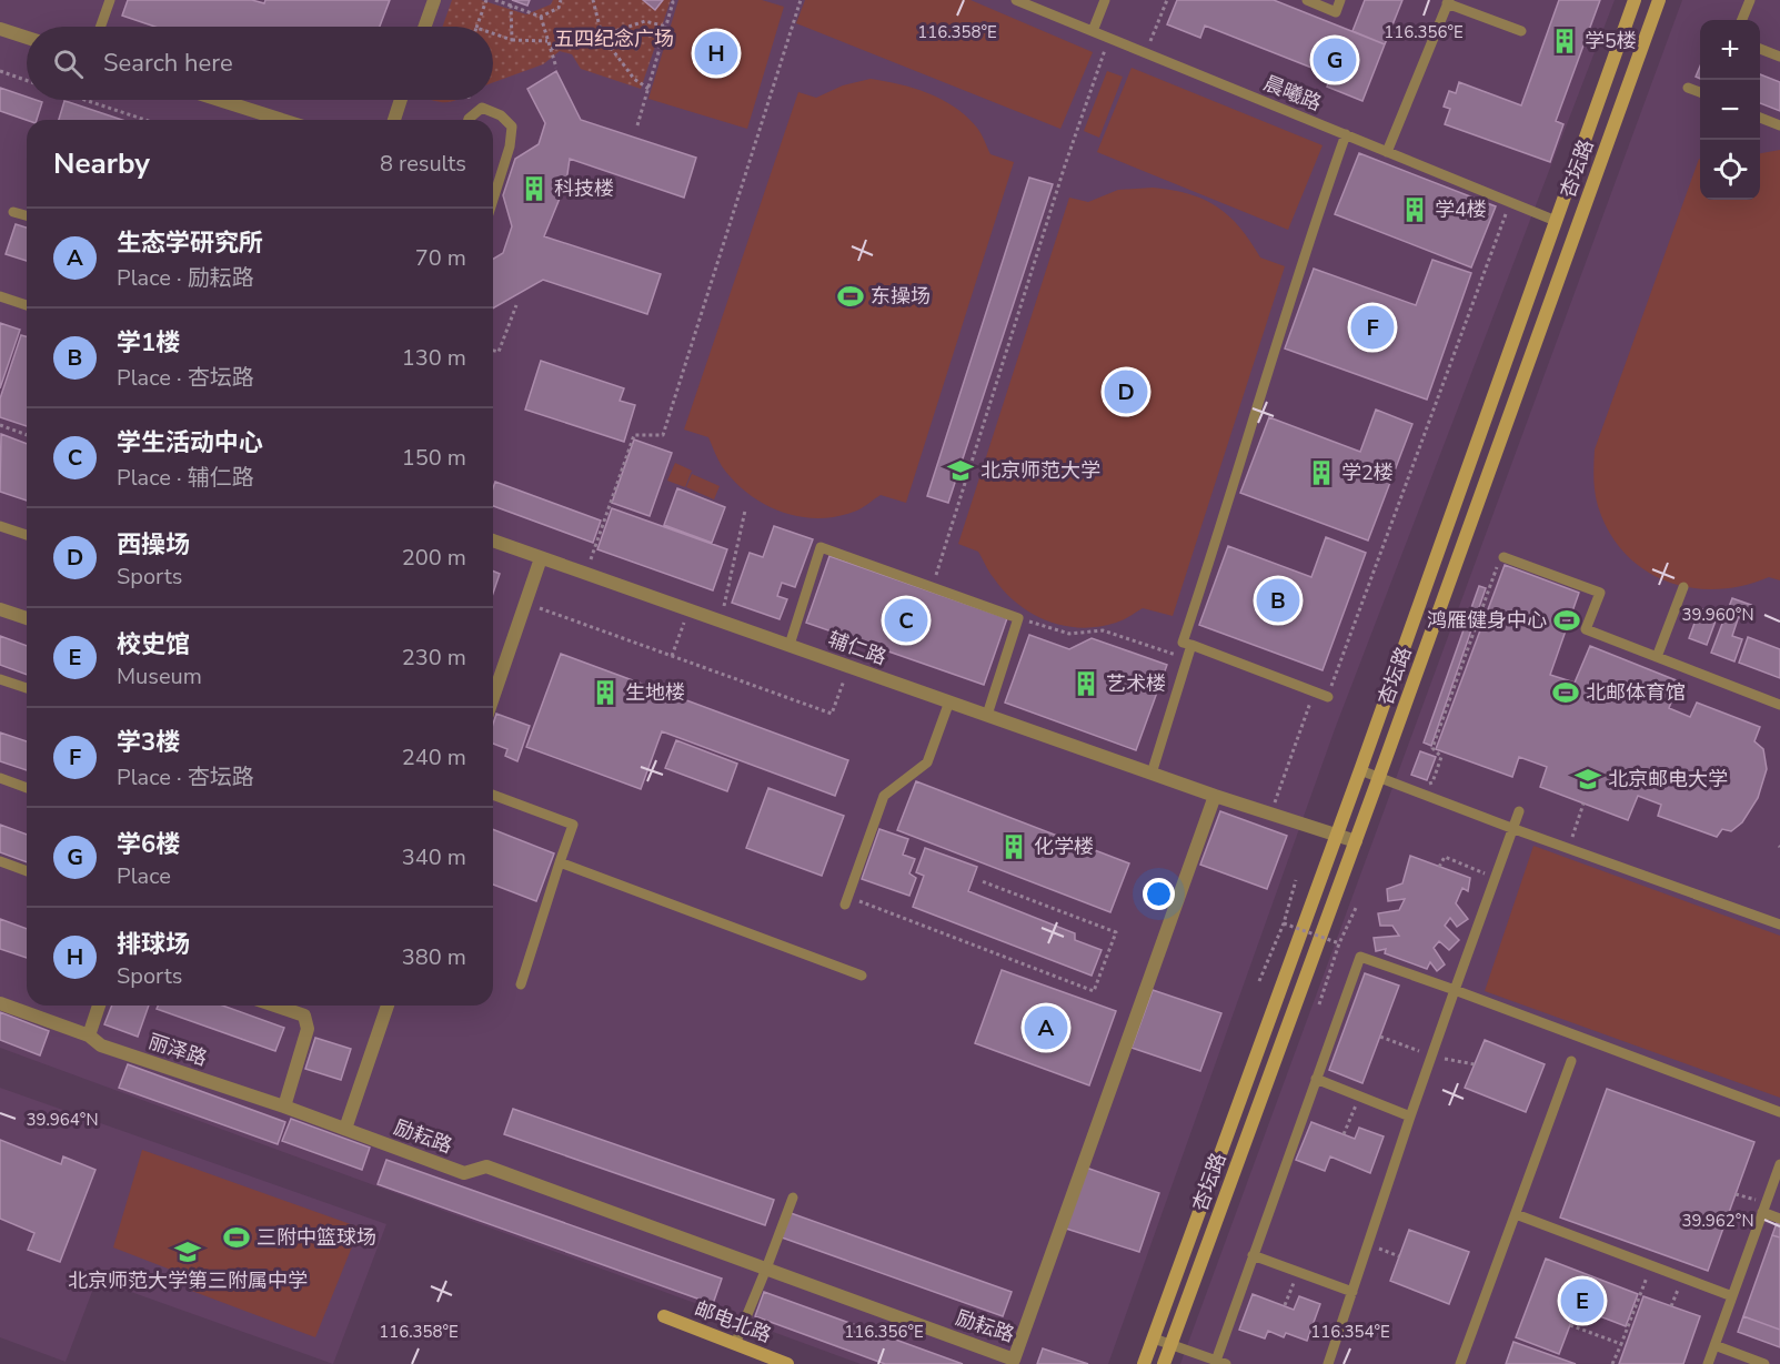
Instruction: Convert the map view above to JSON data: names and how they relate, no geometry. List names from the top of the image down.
{
  "streets": {
    "street": [
      "杏坛路",
      "辅仁路",
      "丽泽路",
      "励耘路",
      "邮电北路"
    ],
    "lane": ["晨曦路"]
  },
  "crossings": [
    ["晨曦路", "杏坛路"],
    ["杏坛路", "辅仁路"],
    ["辅仁路", "励耘路"],
    ["丽泽路", "励耘路"]
  ],
  "parks": ["五四纪念广场"],
  "places": {
    "building": [
      "学5楼",
      "科技楼",
      "学4楼",
      "学2楼",
      "艺术楼",
      "生地楼",
      "化学楼"
    ],
    "sports": [
      "东操场",
      "鸿雁健身中心",
      "北邮体育馆",
      "三附中篮球场"
    ],
    "school or university": ["北京师范大学", "北京邮电大学", "北京师范大学第三附属中学"]
  },
  "page": {
    "map_buttons": ["+", "−"],
    "search": "Search here",
    "pins": [
      "H",
      "G",
      "F",
      "D",
      "B",
      "C",
      "A",
      "E"
    ],
    "heading": ["Nearby", "8 results"],
    "list": [
      {
        "mark": "A",
        "name": "生态学研究所",
        "note": "Place · 励耘路",
        "value": "70 m"
      },
      {
        "mark": "B",
        "name": "学1楼",
        "note": "Place · 杏坛路",
        "value": "130 m"
      },
      {
        "mark": "C",
        "name": "学生活动中心",
        "note": "Place · 辅仁路",
        "value": "150 m"
      },
      {
        "mark": "D",
        "name": "西操场",
        "note": "Sports",
        "value": "200 m"
      },
      {
        "mark": "E",
        "name": "校史馆",
        "note": "Museum",
        "value": "230 m"
      },
      {
        "mark": "F",
        "name": "学3楼",
        "note": "Place · 杏坛路",
        "value": "240 m"
      },
      {
        "mark": "G",
        "name": "学6楼",
        "note": "Place",
        "value": "340 m"
      },
      {
        "mark": "H",
        "name": "排球场",
        "note": "Sports",
        "value": "380 m"
      }
    ]
  },
  "coordinates": [
    "116.358°E",
    "116.356°E",
    "39.960°N",
    "39.964°N",
    "39.962°N",
    "116.354°E"
  ]
}
